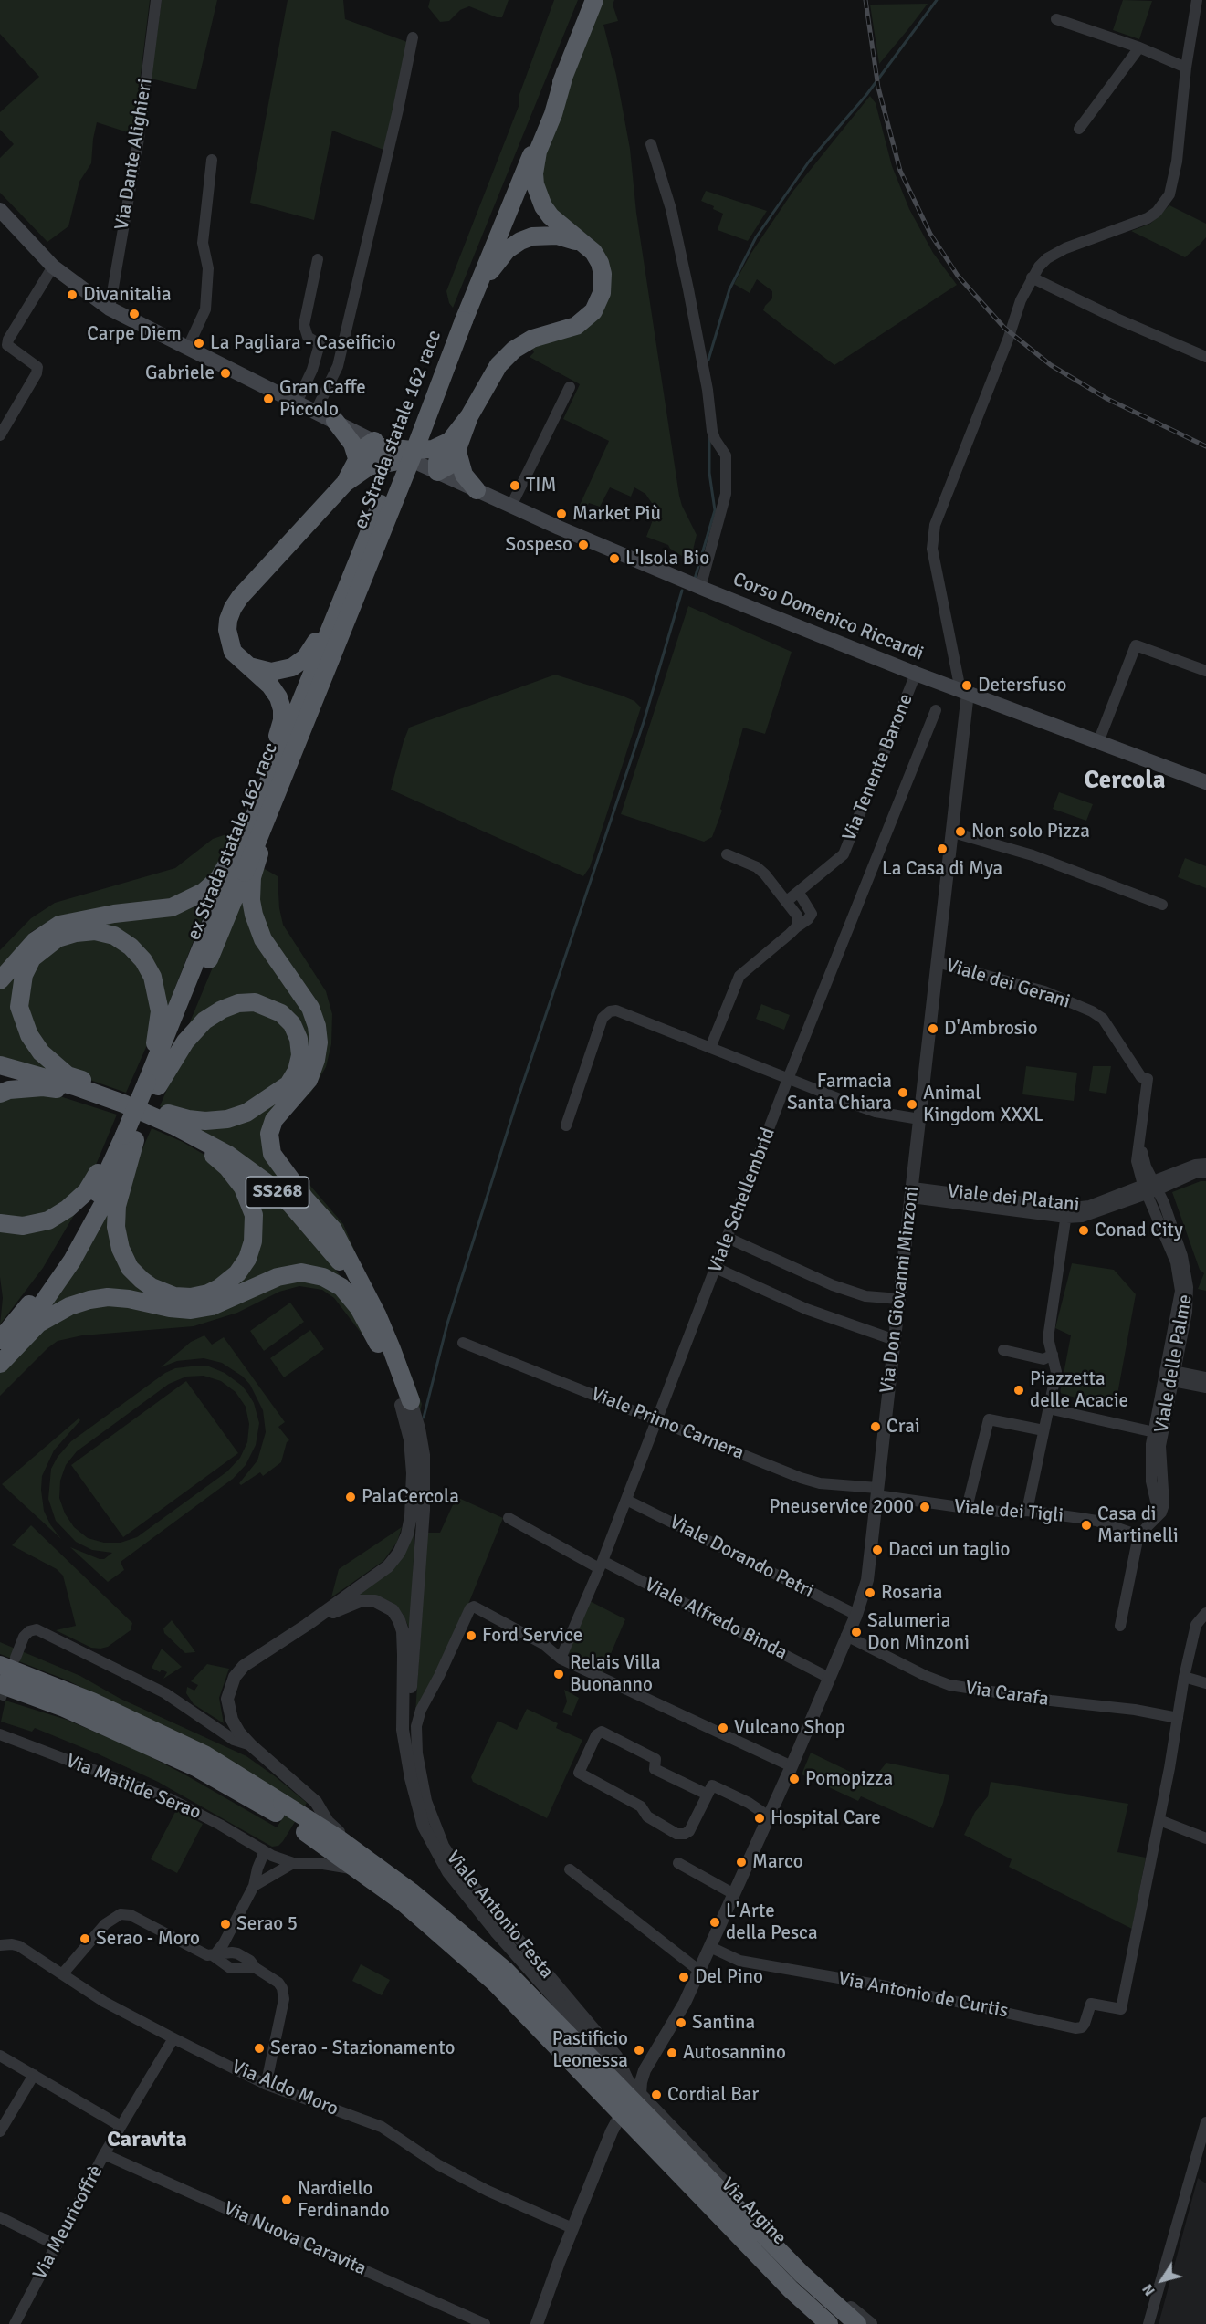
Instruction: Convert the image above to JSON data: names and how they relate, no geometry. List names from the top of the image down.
{
  "streets": {
    "highway": ["ex Strada statale 162 racc", "SS268"],
    "main road": ["Corso Domenico Riccardi"],
    "street": [
      "Via Dante Alighieri",
      "Via Tenente Barone",
      "Viale dei Gerani",
      "Viale dei Platani",
      "Viale Schellembrid",
      "Via Don Giovanni Minzoni",
      "Viale delle Palme",
      "Viale Primo Carnera",
      "Viale dei Tigli",
      "Viale Dorando Petri",
      "Viale Alfredo Binda",
      "Via Carafa",
      "Via Matilde Serao",
      "Viale Antonio Festa",
      "Via Antonio de Curtis",
      "Via Aldo Moro",
      "Via Argine",
      "Via Meuricoffrè",
      "Via Nuova Caravita"
    ]
  },
  "crossings": [
    ["Via Dante Alighieri", "Corso Domenico Riccardi"],
    ["Corso Domenico Riccardi", "Via Tenente Barone"],
    ["Corso Domenico Riccardi", "Via Don Giovanni Minzoni"],
    ["Viale dei Gerani", "Viale dei Platani"],
    ["Viale dei Gerani", "Via Don Giovanni Minzoni"],
    ["Viale dei Gerani", "Viale delle Palme"],
    ["Viale dei Platani", "Via Don Giovanni Minzoni"],
    ["Viale dei Platani", "Viale delle Palme"],
    ["Viale Schellembrid", "Viale Primo Carnera"],
    ["Viale Schellembrid", "Viale Dorando Petri"],
    ["Viale Schellembrid", "Viale Alfredo Binda"],
    ["Viale Schellembrid", "Viale Antonio Festa"],
    ["Via Don Giovanni Minzoni", "Viale Primo Carnera"],
    ["Via Don Giovanni Minzoni", "Viale dei Tigli"],
    ["Via Don Giovanni Minzoni", "Viale Dorando Petri"],
    ["Via Don Giovanni Minzoni", "Viale Alfredo Binda"],
    ["Via Don Giovanni Minzoni", "Via Carafa"],
    ["Via Don Giovanni Minzoni", "Viale Antonio Festa"],
    ["Via Don Giovanni Minzoni", "Via Antonio de Curtis"],
    ["Via Don Giovanni Minzoni", "Via Argine"],
    ["Viale delle Palme", "Viale dei Tigli"],
    ["Viale Primo Carnera", "Viale dei Tigli"],
    ["Viale Antonio Festa", "Via Argine"],
    ["Via Aldo Moro", "Via Meuricoffrè"],
    ["Via Meuricoffrè", "Via Nuova Caravita"]
  ],
  "districts": ["Cercola", "Caravita"],
  "places": [
    "Divanitalia",
    "Carpe Diem",
    "La Pagliara - Caseificio",
    "Gabriele",
    "Gran Caffe Piccolo",
    "TIM",
    "Market Più",
    "Sospeso",
    "L'Isola Bio",
    "Detersfuso",
    "Non solo Pizza",
    "La Casa di Mya",
    "D'Ambrosio",
    "Farmacia Santa Chiara",
    "Animal Kingdom XXXL",
    "Conad City",
    "Piazzetta delle Acacie",
    "Crai",
    "PalaCercola",
    "Pneuservice 2000",
    "Casa di Martinelli",
    "Dacci un taglio",
    "Rosaria",
    "Salumeria Don Minzoni",
    "Ford Service",
    "Relais Villa Buonanno",
    "Vulcano Shop",
    "Pomopizza",
    "Hospital Care",
    "Marco",
    "L'Arte della Pesca",
    "Serao 5",
    "Serao - Moro",
    "Del Pino",
    "Santina",
    "Serao - Stazionamento",
    "Pastificio Leonessa",
    "Autosannino",
    "Cordial Bar",
    "Nardiello Ferdinando"
  ],
  "north": "bottom left"
}
